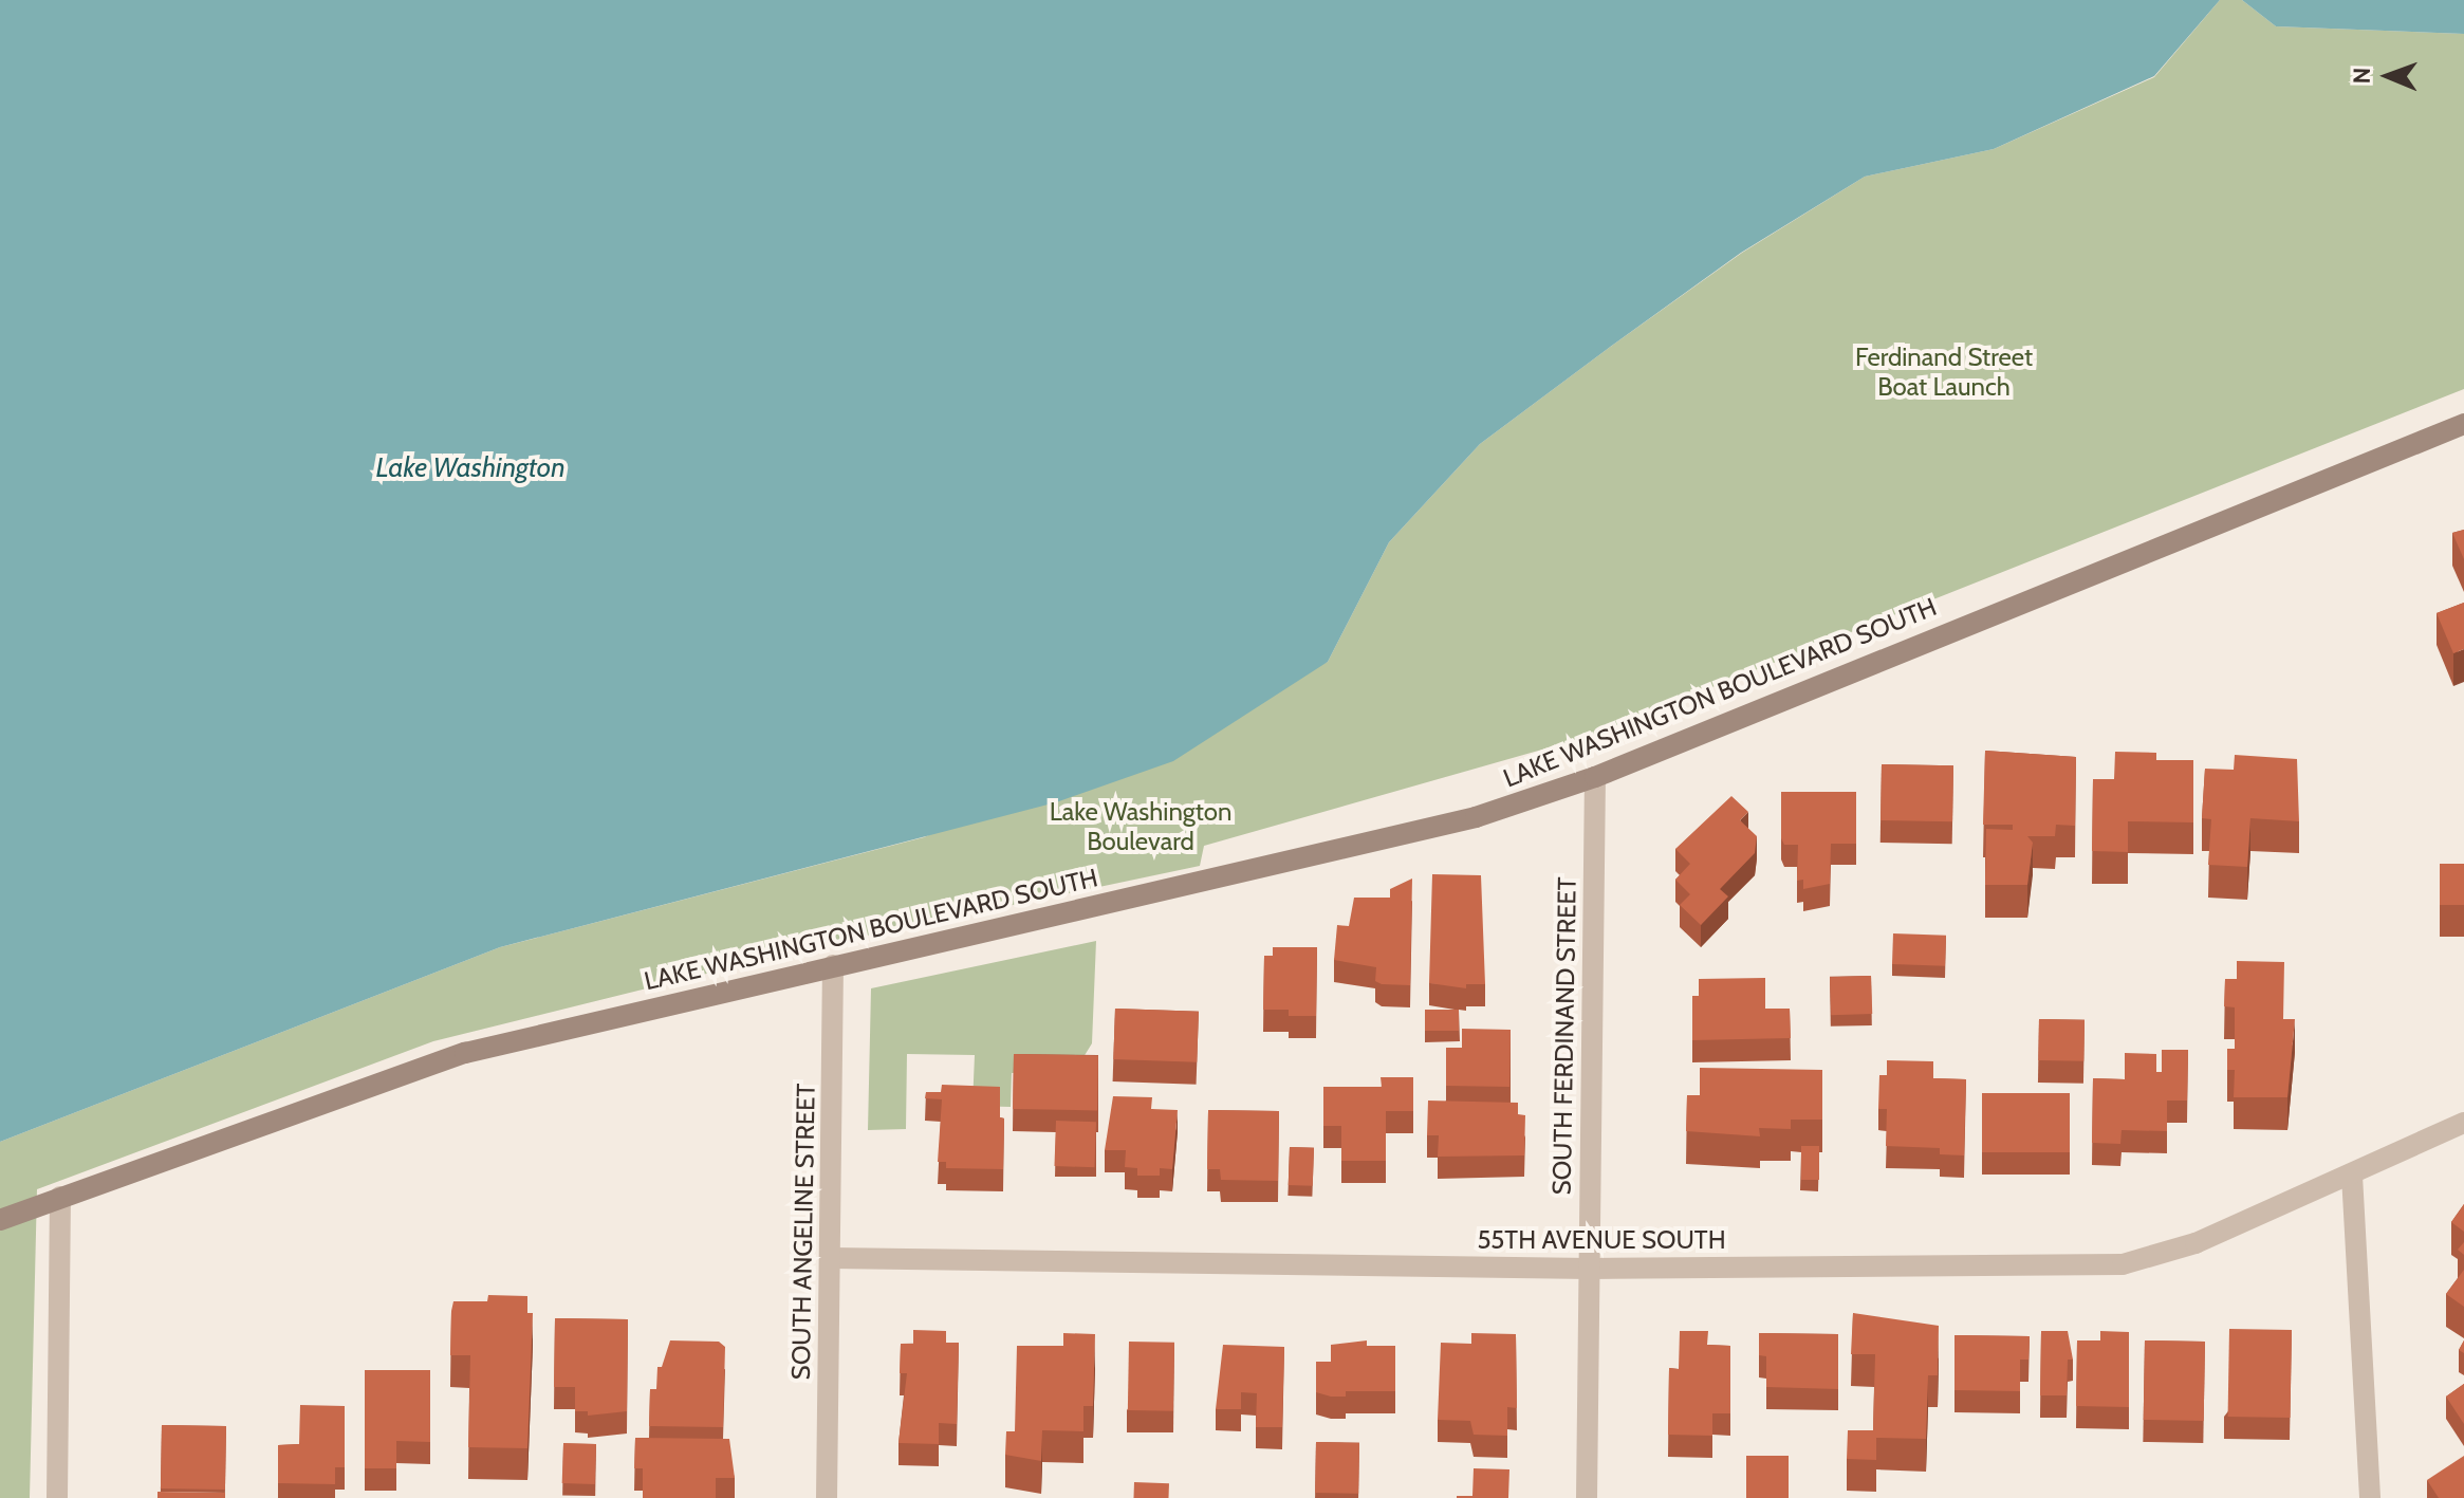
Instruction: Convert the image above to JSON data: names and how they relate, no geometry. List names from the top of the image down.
{
  "streets": {
    "main road": ["LAKE WASHINGTON BOULEVARD SOUTH"],
    "street": ["SOUTH FERDINAND STREET", "SOUTH ANGELINE STREET", "55TH AVENUE SOUTH"]
  },
  "crossings": [
    ["LAKE WASHINGTON BOULEVARD SOUTH", "SOUTH FERDINAND STREET"],
    ["LAKE WASHINGTON BOULEVARD SOUTH", "SOUTH ANGELINE STREET"],
    ["SOUTH FERDINAND STREET", "55TH AVENUE SOUTH"],
    ["SOUTH ANGELINE STREET", "55TH AVENUE SOUTH"]
  ],
  "water": ["Lake Washington"],
  "parks": ["Ferdinand Street Boat Launch", "Lake Washington Boulevard"],
  "north": "left"
}
